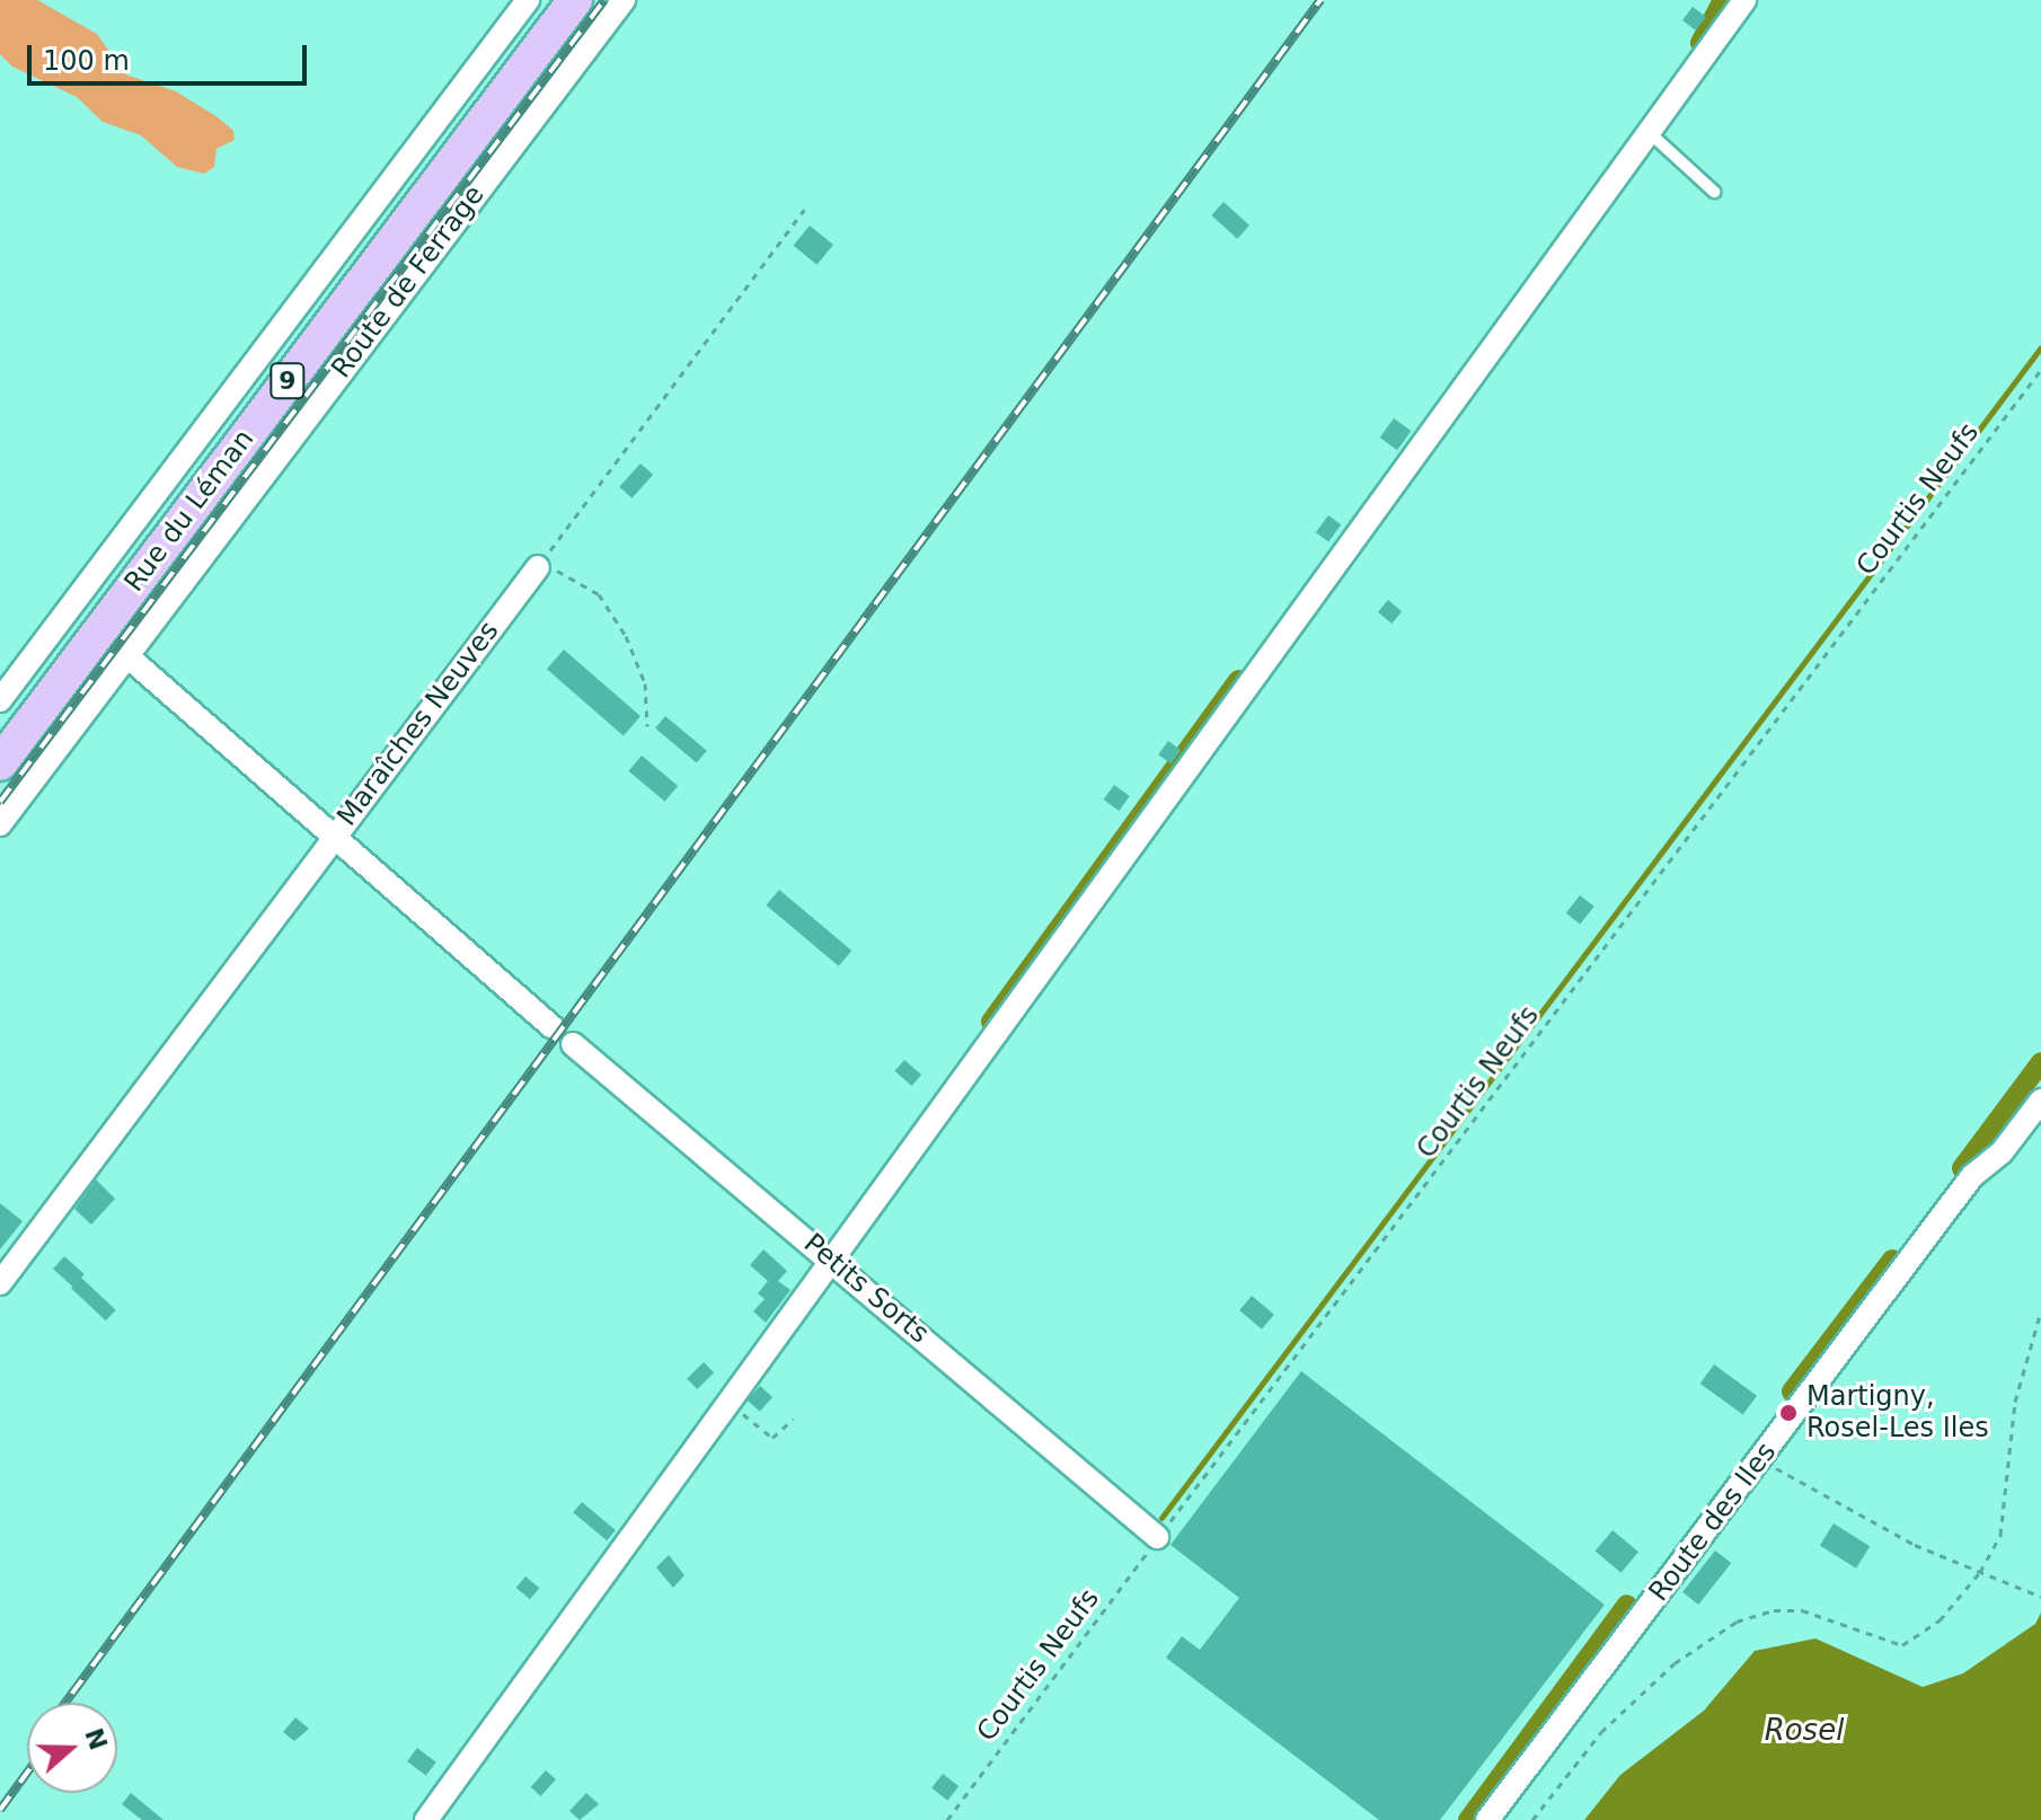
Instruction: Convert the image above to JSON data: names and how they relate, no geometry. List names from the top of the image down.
{
  "streets": {
    "main road": ["9", "Rue du Léman"],
    "street": [
      "Route de Ferrage",
      "Maraîches Neuves",
      "Petits Sorts",
      "Route des Iles"
    ],
    "path": ["Courtis Neufs"]
  },
  "crossings": [
    ["Route de Ferrage", "Maraîches Neuves"],
    ["Courtis Neufs", "Petits Sorts"]
  ],
  "water": ["Rosel"],
  "places": ["Martigny, Rosel-Les Iles"],
  "scale_bar": "100 m",
  "north": "right"
}
